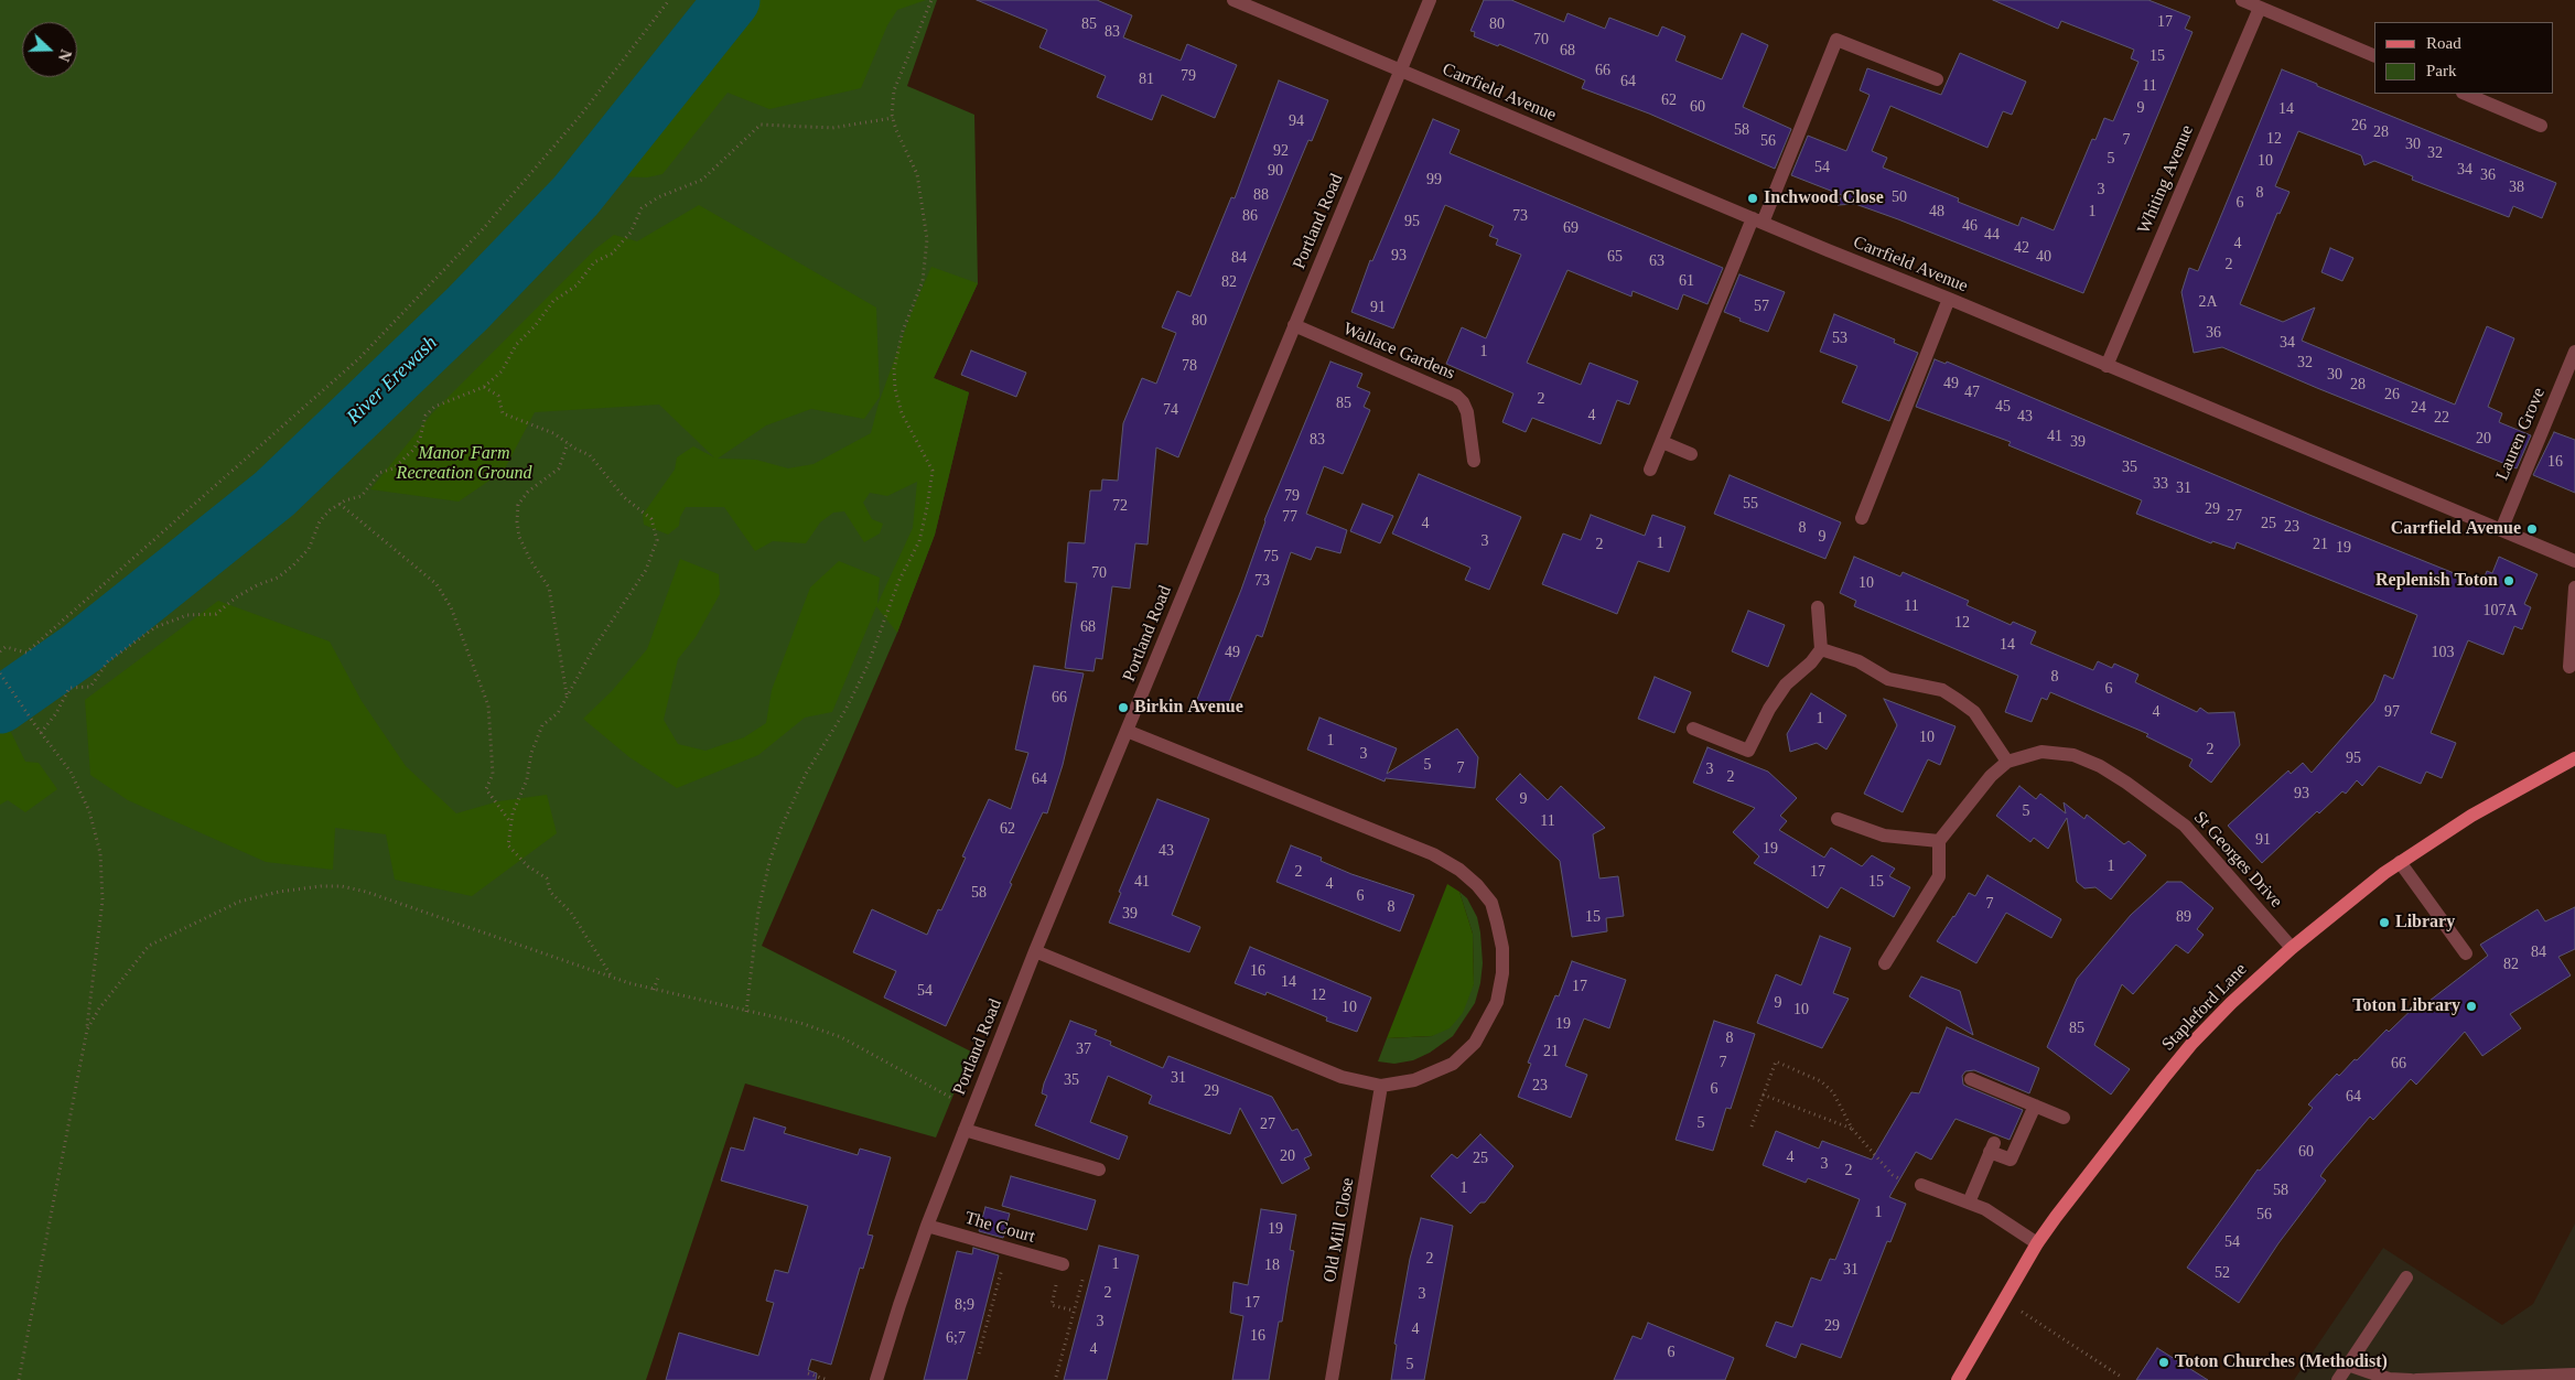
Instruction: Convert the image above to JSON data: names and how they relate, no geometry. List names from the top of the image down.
{
  "streets": {
    "main road": ["Stapleford Lane"],
    "street": [
      "Carrfield Avenue",
      "Whiting Avenue",
      "Portland Road",
      "Wallace Gardens",
      "Lauren Grove",
      "St Georges Drive",
      "The Court",
      "Old Mill Close"
    ]
  },
  "crossings": [
    ["Carrfield Avenue", "Whiting Avenue"],
    ["Carrfield Avenue", "Portland Road"],
    ["Carrfield Avenue", "Lauren Grove"],
    ["Portland Road", "Wallace Gardens"],
    ["Portland Road", "The Court"],
    ["St Georges Drive", "Stapleford Lane"]
  ],
  "water": ["River Erewash"],
  "parks": ["Manor Farm Recreation Ground"],
  "places": [
    "Inchwood Close",
    "Carrfield Avenue",
    "Replenish Toton",
    "Birkin Avenue",
    "Library",
    "Toton Library",
    "Toton Churches (Methodist)"
  ],
  "house_numbers": [
    "17",
    "85",
    "80",
    "83",
    "70",
    "68",
    "15",
    "66",
    "79",
    "81",
    "64",
    "11",
    "62",
    "60",
    "9",
    "14",
    "94",
    "26",
    "58",
    "28",
    "12",
    "7",
    "56",
    "30",
    "92",
    "32",
    "5",
    "10",
    "54",
    "34",
    "90",
    "36",
    "99",
    "38",
    "3",
    "8",
    "88",
    "50",
    "6",
    "48",
    "1",
    "86",
    "73",
    "95",
    "46",
    "69",
    "44",
    "4",
    "42",
    "93",
    "65",
    "40",
    "84",
    "63",
    "2",
    "61",
    "82",
    "2A",
    "57",
    "91",
    "80",
    "36",
    "53",
    "34",
    "1",
    "32",
    "78",
    "30",
    "49",
    "28",
    "47",
    "26",
    "2",
    "85",
    "45",
    "24",
    "74",
    "4",
    "43",
    "22",
    "41",
    "20",
    "83",
    "39",
    "16",
    "35",
    "33",
    "31",
    "79",
    "55",
    "72",
    "29",
    "27",
    "77",
    "4",
    "25",
    "23",
    "8",
    "9",
    "3",
    "1",
    "2",
    "21",
    "19",
    "75",
    "70",
    "73",
    "10",
    "11",
    "107A",
    "12",
    "68",
    "14",
    "49",
    "103",
    "8",
    "6",
    "66",
    "4",
    "97",
    "1",
    "10",
    "1",
    "2",
    "3",
    "95",
    "5",
    "7",
    "3",
    "2",
    "64",
    "93",
    "9",
    "5",
    "11",
    "62",
    "91",
    "19",
    "43",
    "1",
    "2",
    "17",
    "41",
    "15",
    "4",
    "58",
    "6",
    "7",
    "8",
    "39",
    "15",
    "89",
    "84",
    "82",
    "16",
    "14",
    "17",
    "54",
    "12",
    "9",
    "10",
    "10",
    "19",
    "85",
    "8",
    "37",
    "21",
    "7",
    "66",
    "31",
    "35",
    "23",
    "6",
    "29",
    "64",
    "5",
    "27",
    "60",
    "20",
    "4",
    "25",
    "3",
    "2",
    "1",
    "58",
    "1",
    "56",
    "19",
    "54",
    "2",
    "1",
    "18",
    "31",
    "52",
    "2",
    "3",
    "17",
    "8;9",
    "3",
    "29",
    "4",
    "16",
    "6;7",
    "4",
    "6",
    "5"
  ],
  "legend": ["Road", "Park"],
  "north": "right"
}
